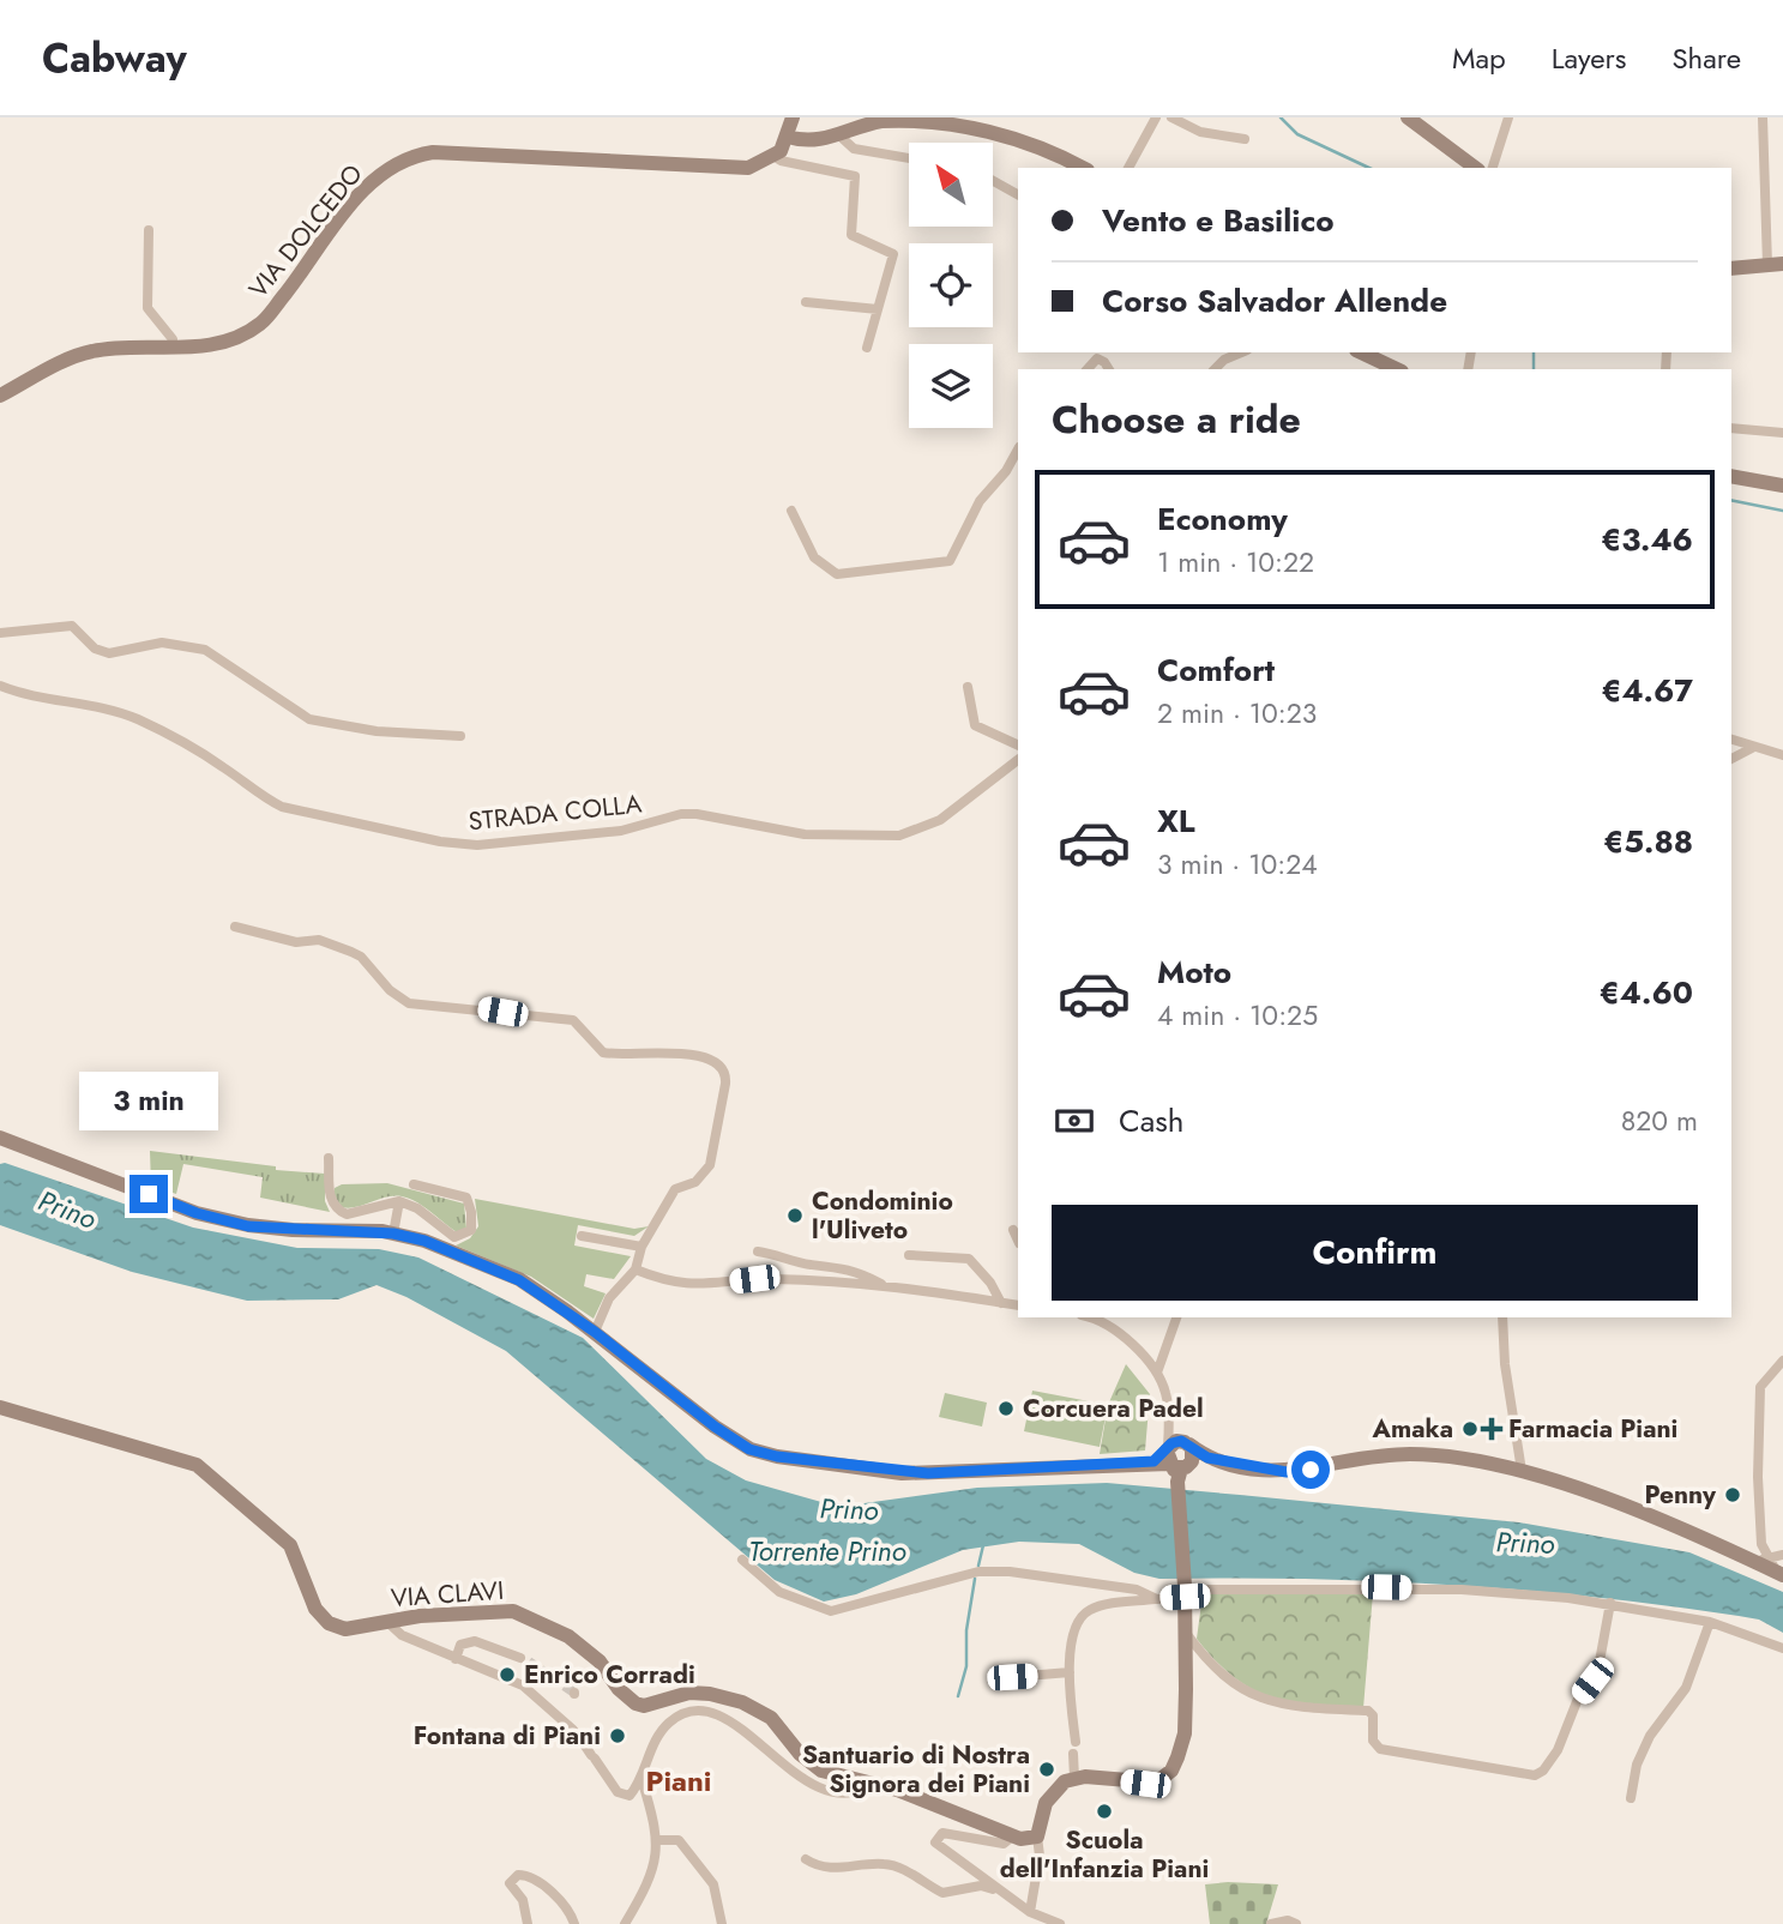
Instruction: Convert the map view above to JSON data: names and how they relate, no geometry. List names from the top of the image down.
{
  "streets": {
    "main road": ["VIA DOLCEDO", "VIA CLAVI"],
    "street": ["STRADA COLLA"]
  },
  "districts": ["Piani"],
  "water": ["Prino", "Torrente Prino"],
  "places": {
    "other": [
      "Condominio l'Uliveto",
      "Corcuera Padel",
      "Amaka",
      "Penny",
      "Enrico Corradi",
      "Fontana di Piani",
      "Santuario di Nostra Signora dei Piani",
      "Scuola dell'Infanzia Piani"
    ],
    "health": ["Farmacia Piani"]
  },
  "north": "top left",
  "page": {
    "header": "Cabway",
    "nav": ["Map", "Layers", "Share"],
    "banner": ["Vento e Basilico", "Corso Salvador Allende"],
    "heading": "Choose a ride",
    "list": [
      {
        "name": "Economy",
        "note": "1 min · 10:22",
        "value": "€3.46"
      },
      {
        "name": "Comfort",
        "note": "2 min · 10:23",
        "value": "€4.67"
      },
      {
        "name": "XL",
        "note": "3 min · 10:24",
        "value": "€5.88"
      },
      {
        "name": "Moto",
        "note": "4 min · 10:25",
        "value": "€4.60"
      }
    ],
    "bubble": "3 min",
    "pay": ["Cash", "820 m"],
    "buttons": "Confirm"
  }
}
